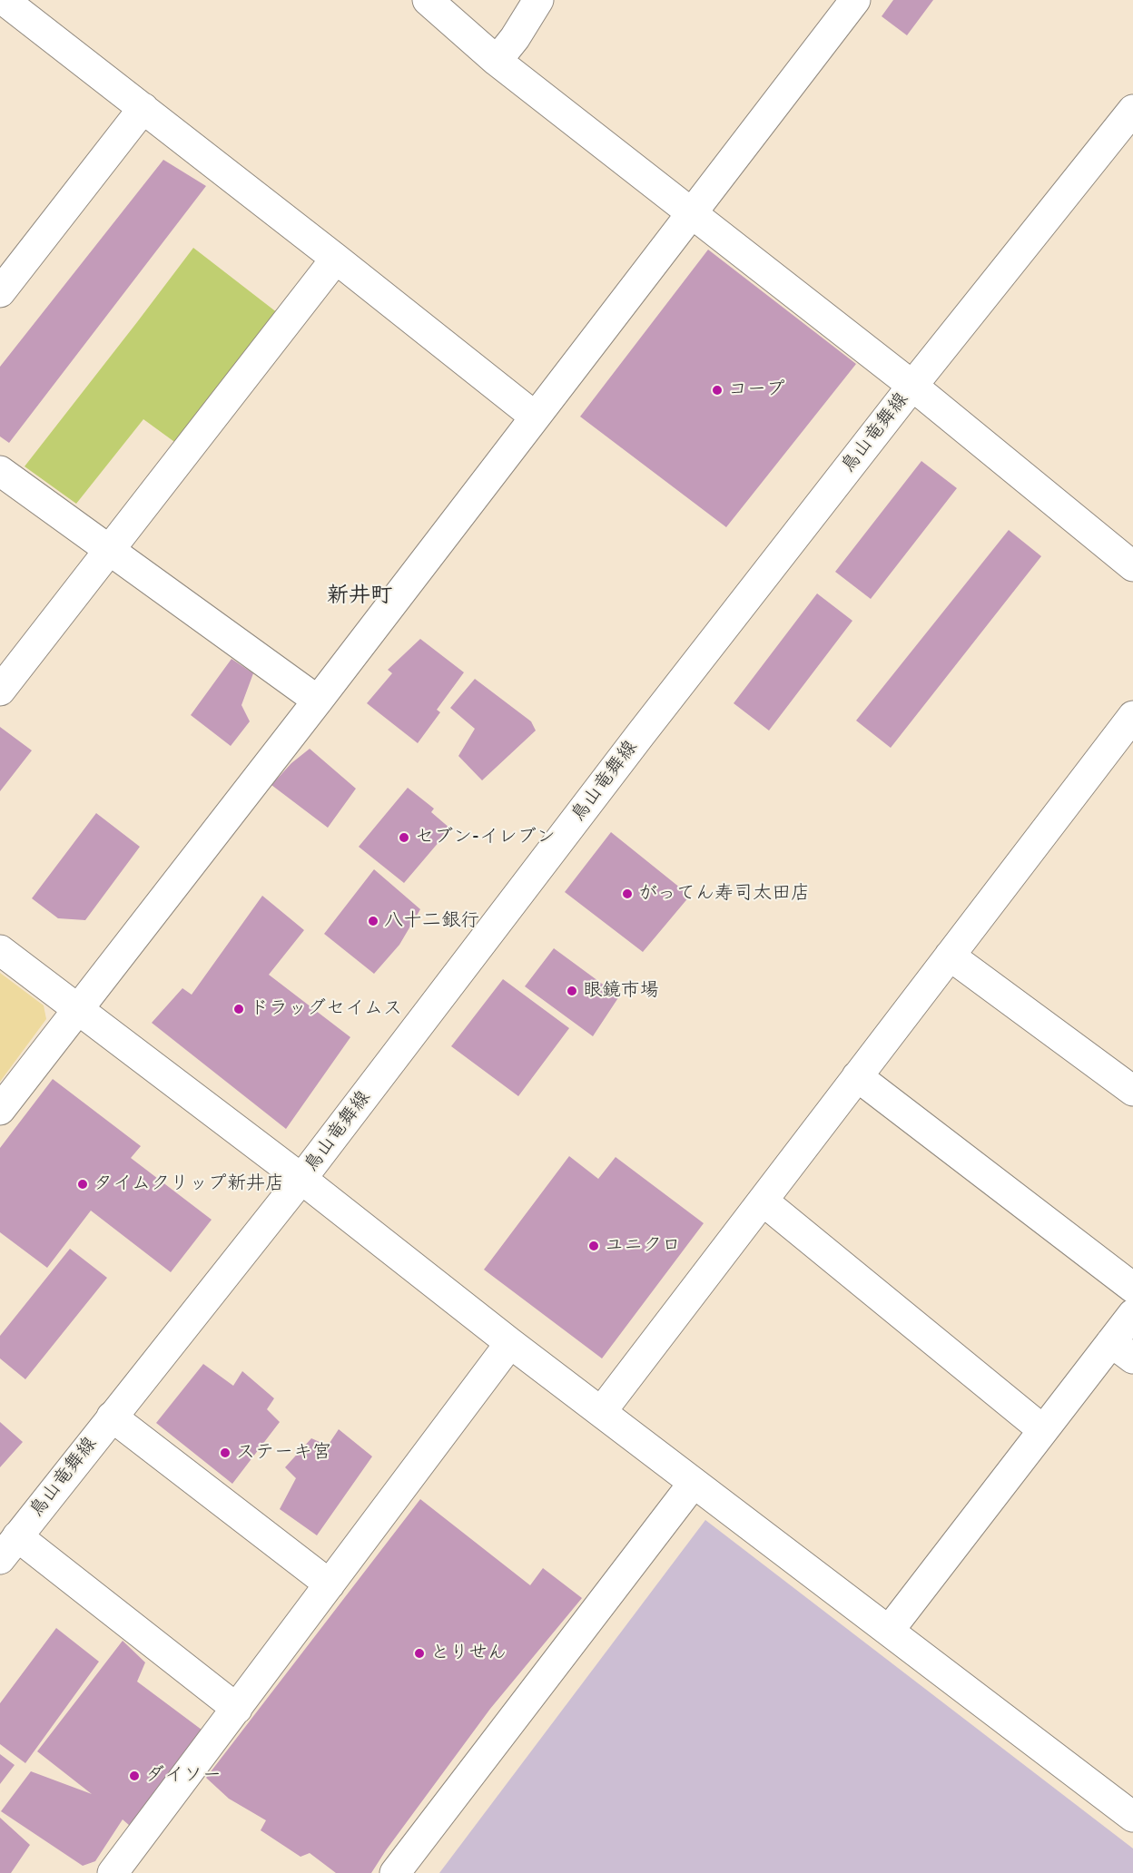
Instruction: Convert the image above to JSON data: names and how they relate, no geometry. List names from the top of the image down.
{
  "streets": {
    "street": ["鳥山竜舞線"]
  },
  "districts": ["新井町"],
  "places": [
    "コープ",
    "セブン-イレブン",
    "がってん寿司太田店",
    "八十二銀行",
    "眼鏡市場",
    "ドラッグセイムス",
    "タイムクリップ新井店",
    "ユニクロ",
    "ステーキ宮",
    "とりせん",
    "ダイソー"
  ]
}
